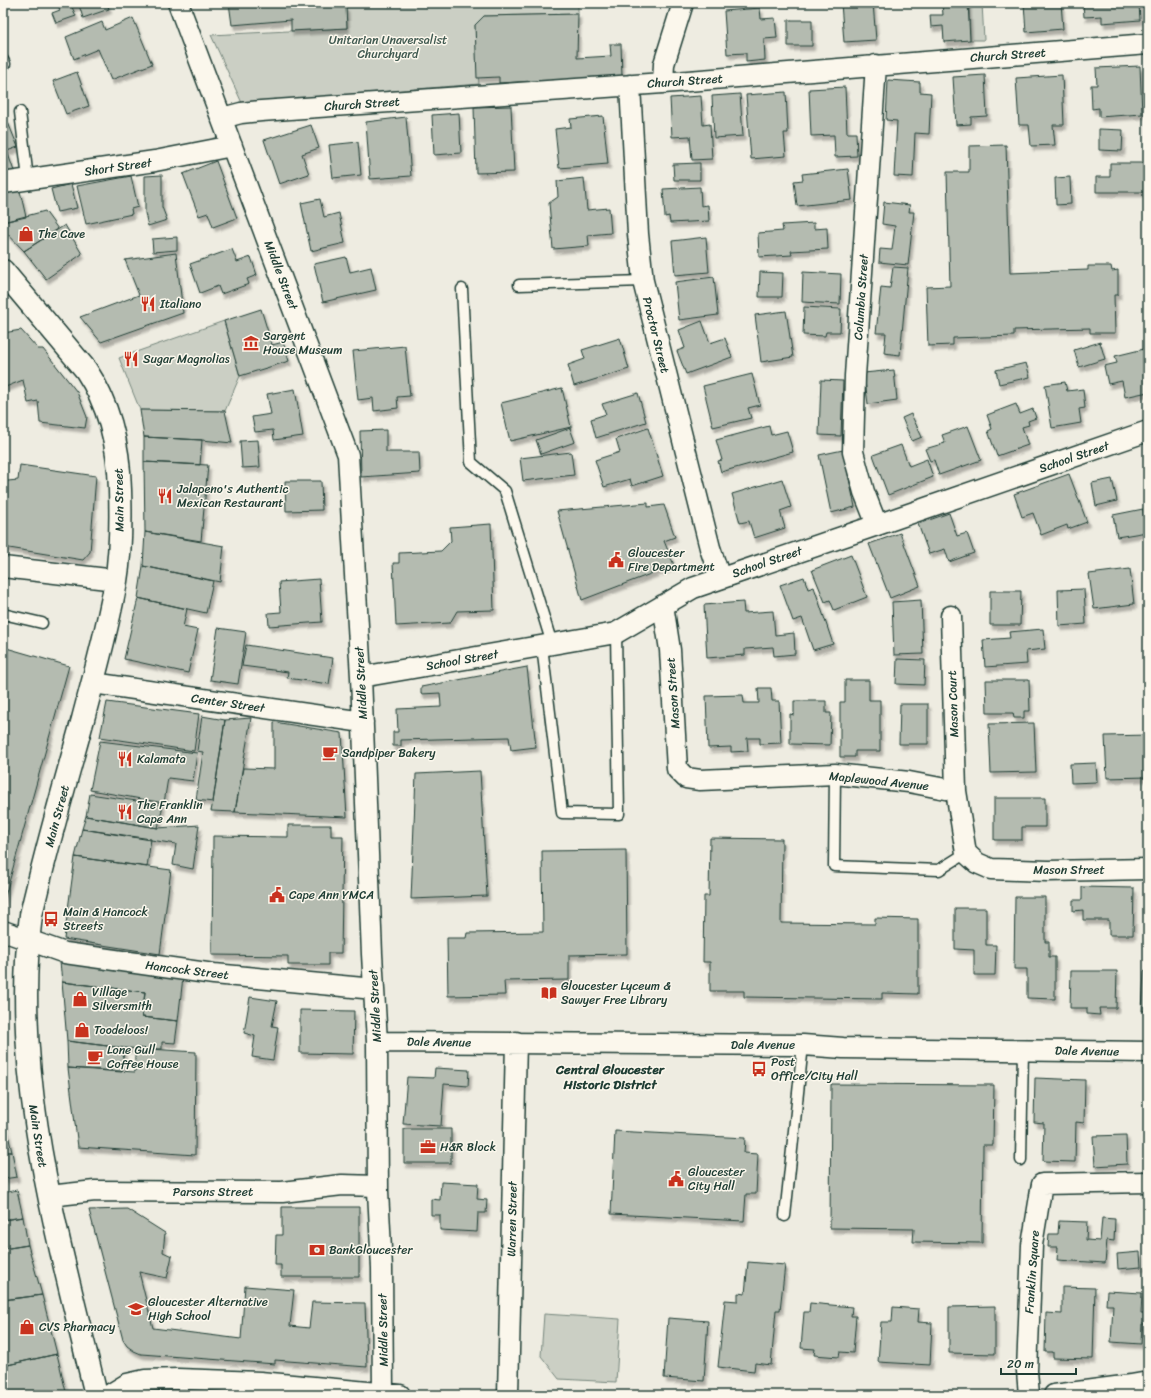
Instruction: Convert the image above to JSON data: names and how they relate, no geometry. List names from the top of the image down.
{
  "streets": {
    "main road": ["Main Street"],
    "street": [
      "Church Street",
      "Short Street",
      "Middle Street",
      "Columbia Street",
      "Proctor Street",
      "School Street",
      "Mason Street",
      "Center Street",
      "Mason Court",
      "Maplewood Avenue",
      "Hancock Street",
      "Dale Avenue",
      "Parsons Street",
      "Warren Street",
      "Franklin Square"
    ]
  },
  "crossings": [
    ["Church Street", "Middle Street"],
    ["Church Street", "Columbia Street"],
    ["Church Street", "Proctor Street"],
    ["Short Street", "Middle Street"],
    ["Middle Street", "School Street"],
    ["Middle Street", "Center Street"],
    ["Middle Street", "Hancock Street"],
    ["Middle Street", "Dale Avenue"],
    ["Middle Street", "Parsons Street"],
    ["Columbia Street", "School Street"],
    ["Proctor Street", "School Street"],
    ["School Street", "Mason Street"],
    ["Main Street", "Center Street"],
    ["Main Street", "Hancock Street"],
    ["Main Street", "Parsons Street"],
    ["Mason Street", "Maplewood Avenue"],
    ["Mason Court", "Maplewood Avenue"],
    ["Dale Avenue", "Warren Street"]
  ],
  "districts": ["Central Gloucester Historic District"],
  "parks": ["Unitarian Unaversalist Churchyard"],
  "places": {
    "shop": [
      "The Cave",
      "Village Silversmith",
      "Toodeloos!",
      "CVS Pharmacy"
    ],
    "restaurant": [
      "Italiano",
      "Sugar Magnolias",
      "Jalapeno's Authentic Mexican Restaurant",
      "Kalamata",
      "The Franklin Cape Ann"
    ],
    "museum": ["Sargent House Museum"],
    "public building": ["Gloucester Fire Department", "Cape Ann YMCA", "Gloucester City Hall"],
    "cafe": ["Sandpiper Bakery", "Lone Gull Coffee House"],
    "bus stop": ["Main & Hancock Streets", "Post Office/City Hall"],
    "library": ["Gloucester Lyceum & Sawyer Free Library"],
    "office": ["H&R Block"],
    "bank": ["BankGloucester"],
    "school or university": ["Gloucester Alternative High School"]
  },
  "scale_bar": "20 m"
}
